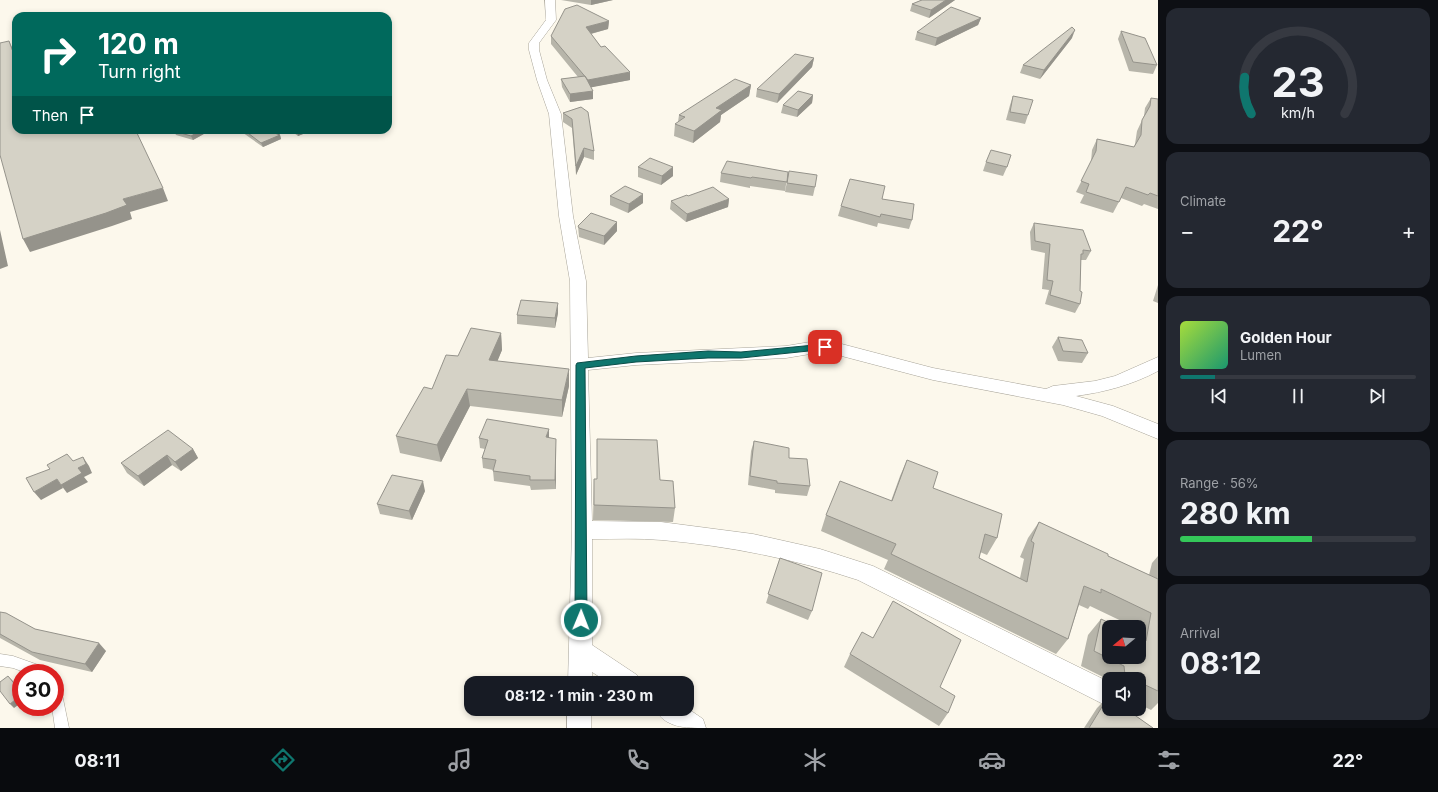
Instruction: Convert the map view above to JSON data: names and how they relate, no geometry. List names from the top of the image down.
{
  "north": "left",
  "page": {
    "turn": ["120 m", "Turn right"],
    "then": "Then",
    "tile": [
      "Climate",
      ["Range · 56%", "280 km"],
      ["Arrival", "08:12"]
    ],
    "heat": ["−", "22°", "+"],
    "song": ["Golden Hour", "Lumen"],
    "limit": "30",
    "trip": "08:12 · 1 min · 230 m",
    "tabs": ["08:11", "22°"],
    "gauge": ["23", "km/h"]
  }
}
